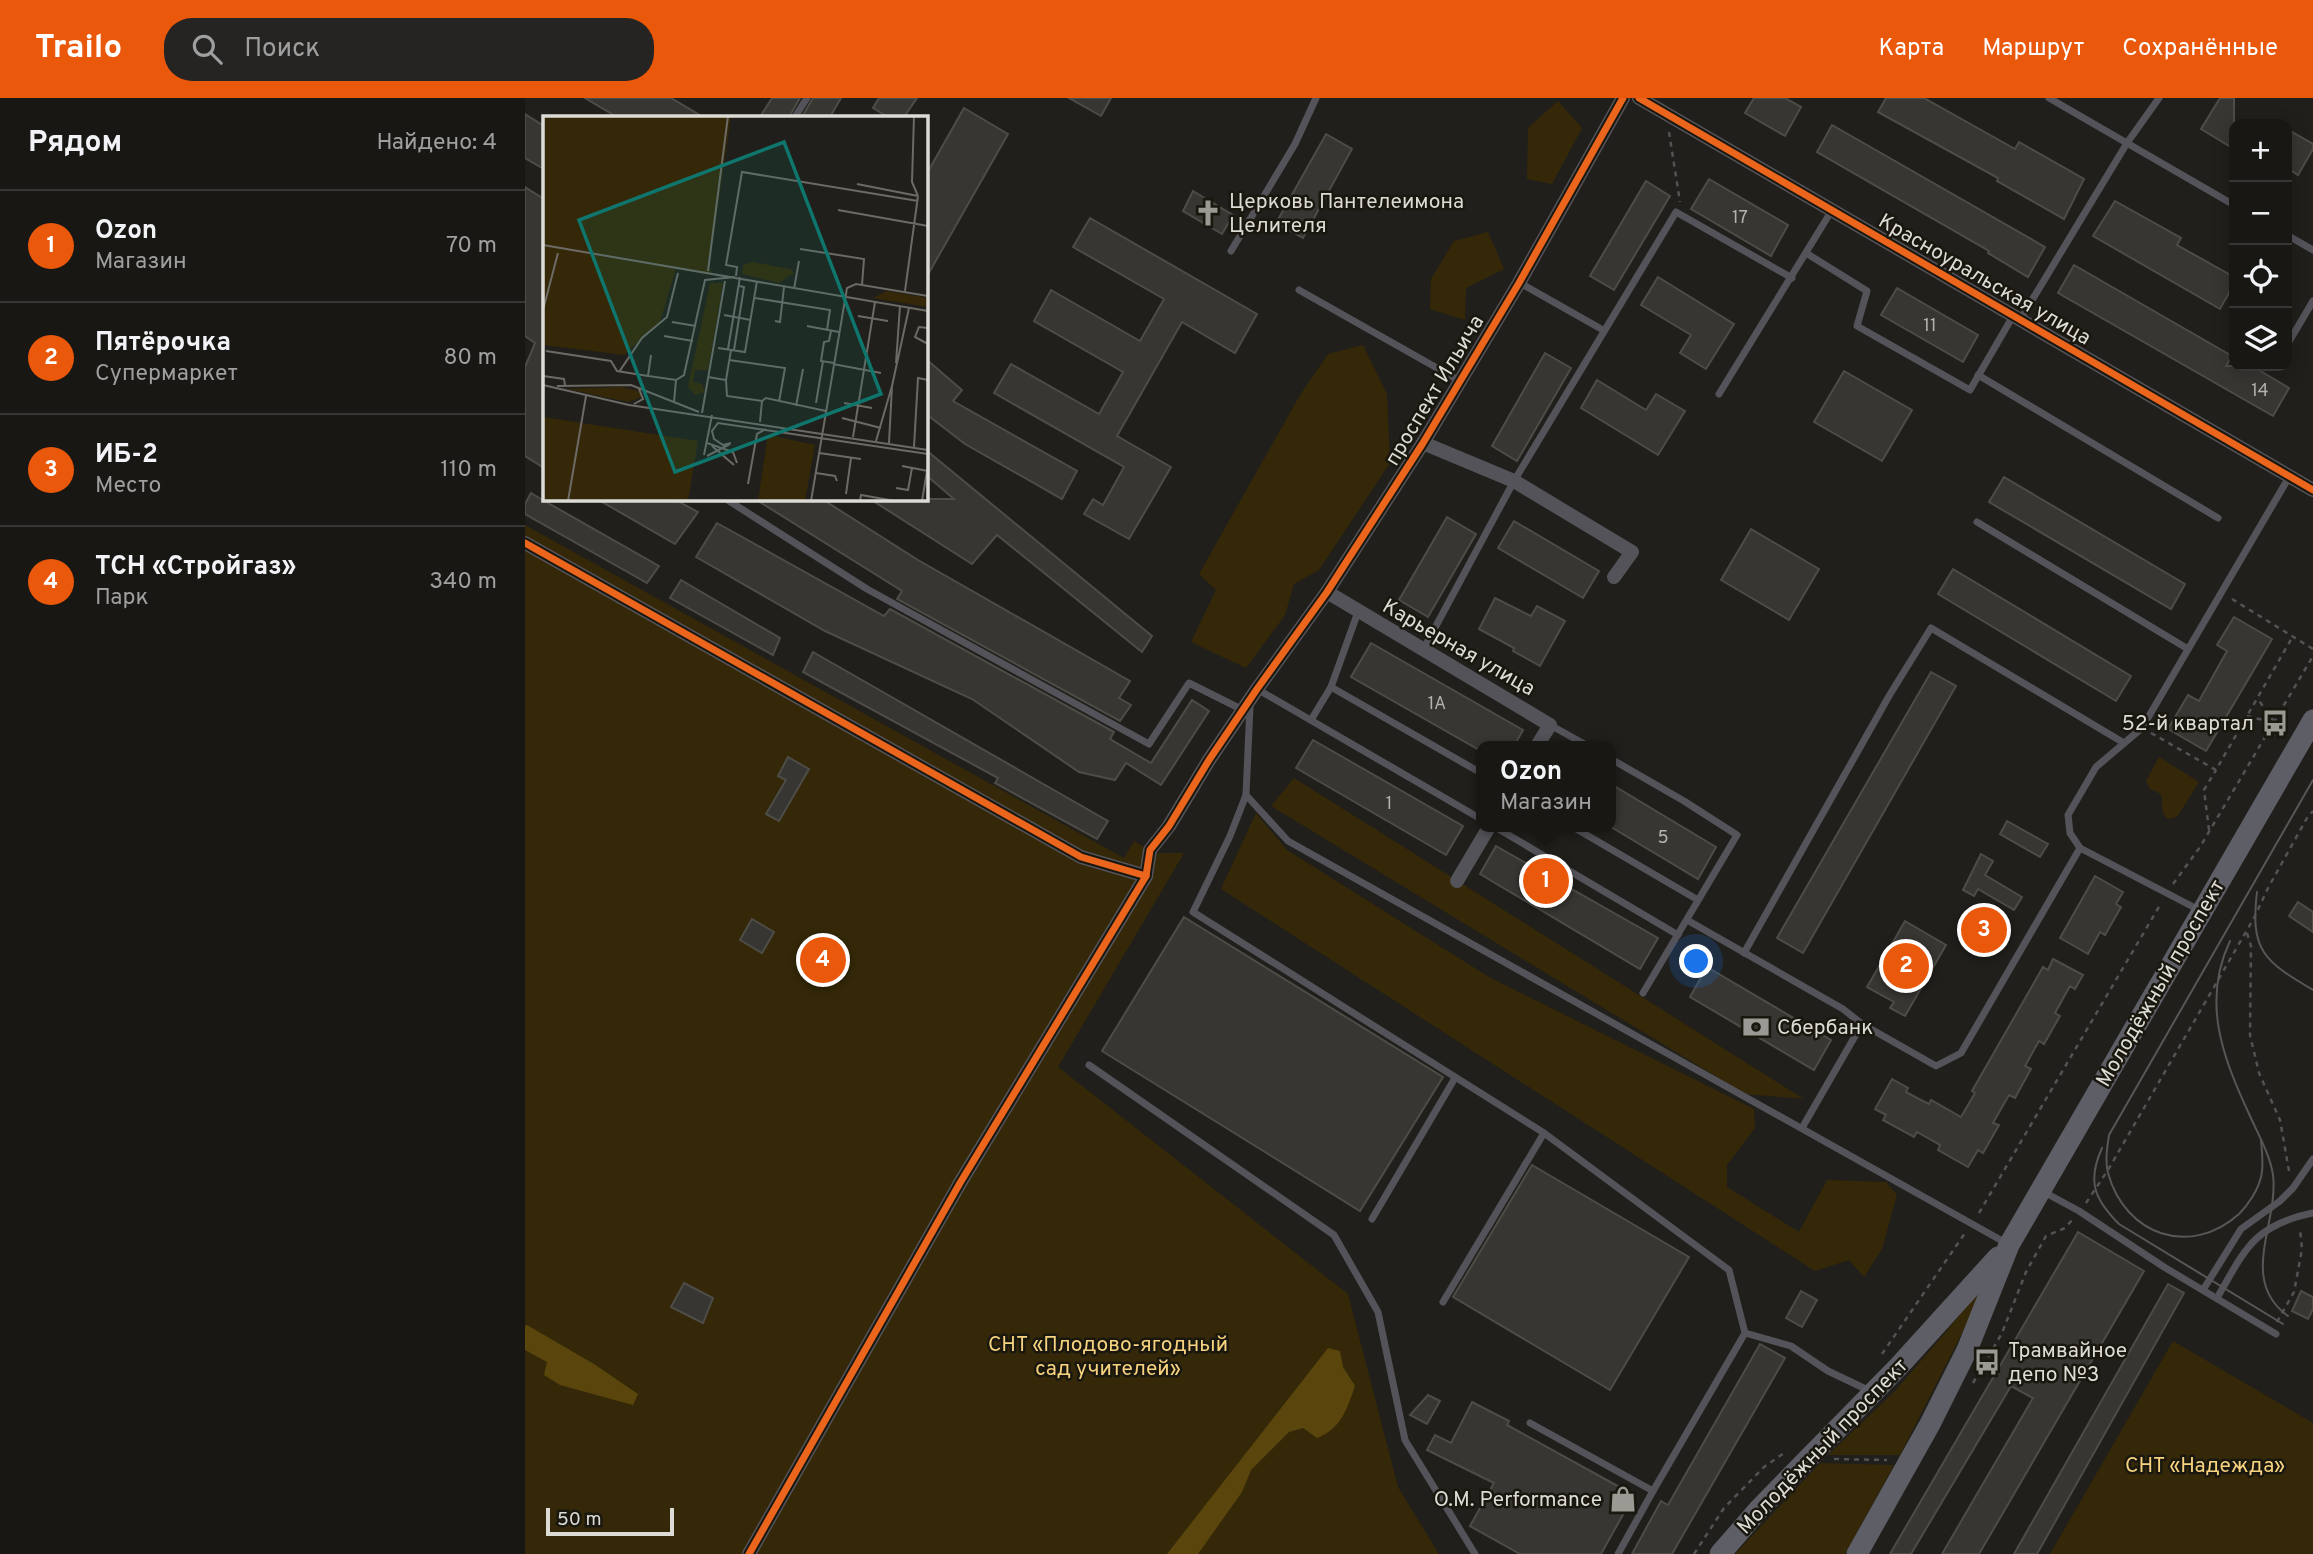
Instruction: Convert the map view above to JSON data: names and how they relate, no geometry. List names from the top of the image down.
{
  "streets": {
    "main road": ["Молодёжный проспект"],
    "street": ["Красноуральская улица", "проспект Ильича", "Карьерная улица"]
  },
  "crossings": [
    ["проспект Ильича", "Карьерная улица"]
  ],
  "parks": ["СНТ «Плодово-ягодный сад учителей»", "СНТ «Надежда»"],
  "places": {
    "church": ["Церковь Пантелеимона Целителя"],
    "bus stop": ["52-й квартал", "Трамвайное депо №3"],
    "bank": ["Сбербанк"],
    "shop": ["O.M. Performance"]
  },
  "house_numbers": [
    "17",
    "11",
    "14",
    "1А",
    "1",
    "5"
  ],
  "scale_bar": "50 m",
  "page": {
    "header": "Trailo",
    "search": "Поиск",
    "nav": ["Карта", "Маршрут", "Сохранённые"],
    "heading": ["Рядом", "Найдено: 4"],
    "map_buttons": ["+", "−"],
    "list": [
      {
        "mark": "1",
        "name": "Ozon",
        "note": "Магазин",
        "value": "70 m"
      },
      {
        "mark": "2",
        "name": "Пятёрочка",
        "note": "Супермаркет",
        "value": "80 m"
      },
      {
        "mark": "3",
        "name": "ИБ-2",
        "note": "Место",
        "value": "110 m"
      },
      {
        "mark": "4",
        "name": "ТСН «Стройгаз»",
        "note": "Парк",
        "value": "340 m"
      }
    ],
    "popup": ["Ozon", "Магазин"],
    "pins": [
      "1",
      "3",
      "4",
      "2"
    ],
    "scale": "50 m"
  }
}
